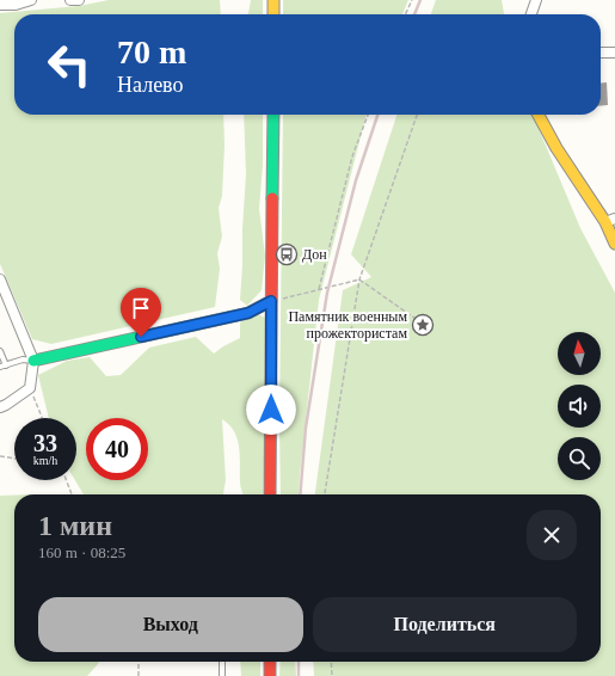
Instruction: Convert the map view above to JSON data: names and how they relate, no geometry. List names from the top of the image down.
{
  "places": {
    "bus stop": ["Дон"],
    "place": ["Памятник военным прожектористам"]
  },
  "north": "top",
  "page": {
    "turn": ["70 m", "Налево"],
    "speed": "33 km/h",
    "limit": "40",
    "heading": ["1 мин", "160 m · 08:25"],
    "buttons": ["Выход", "Поделиться"]
  }
}
